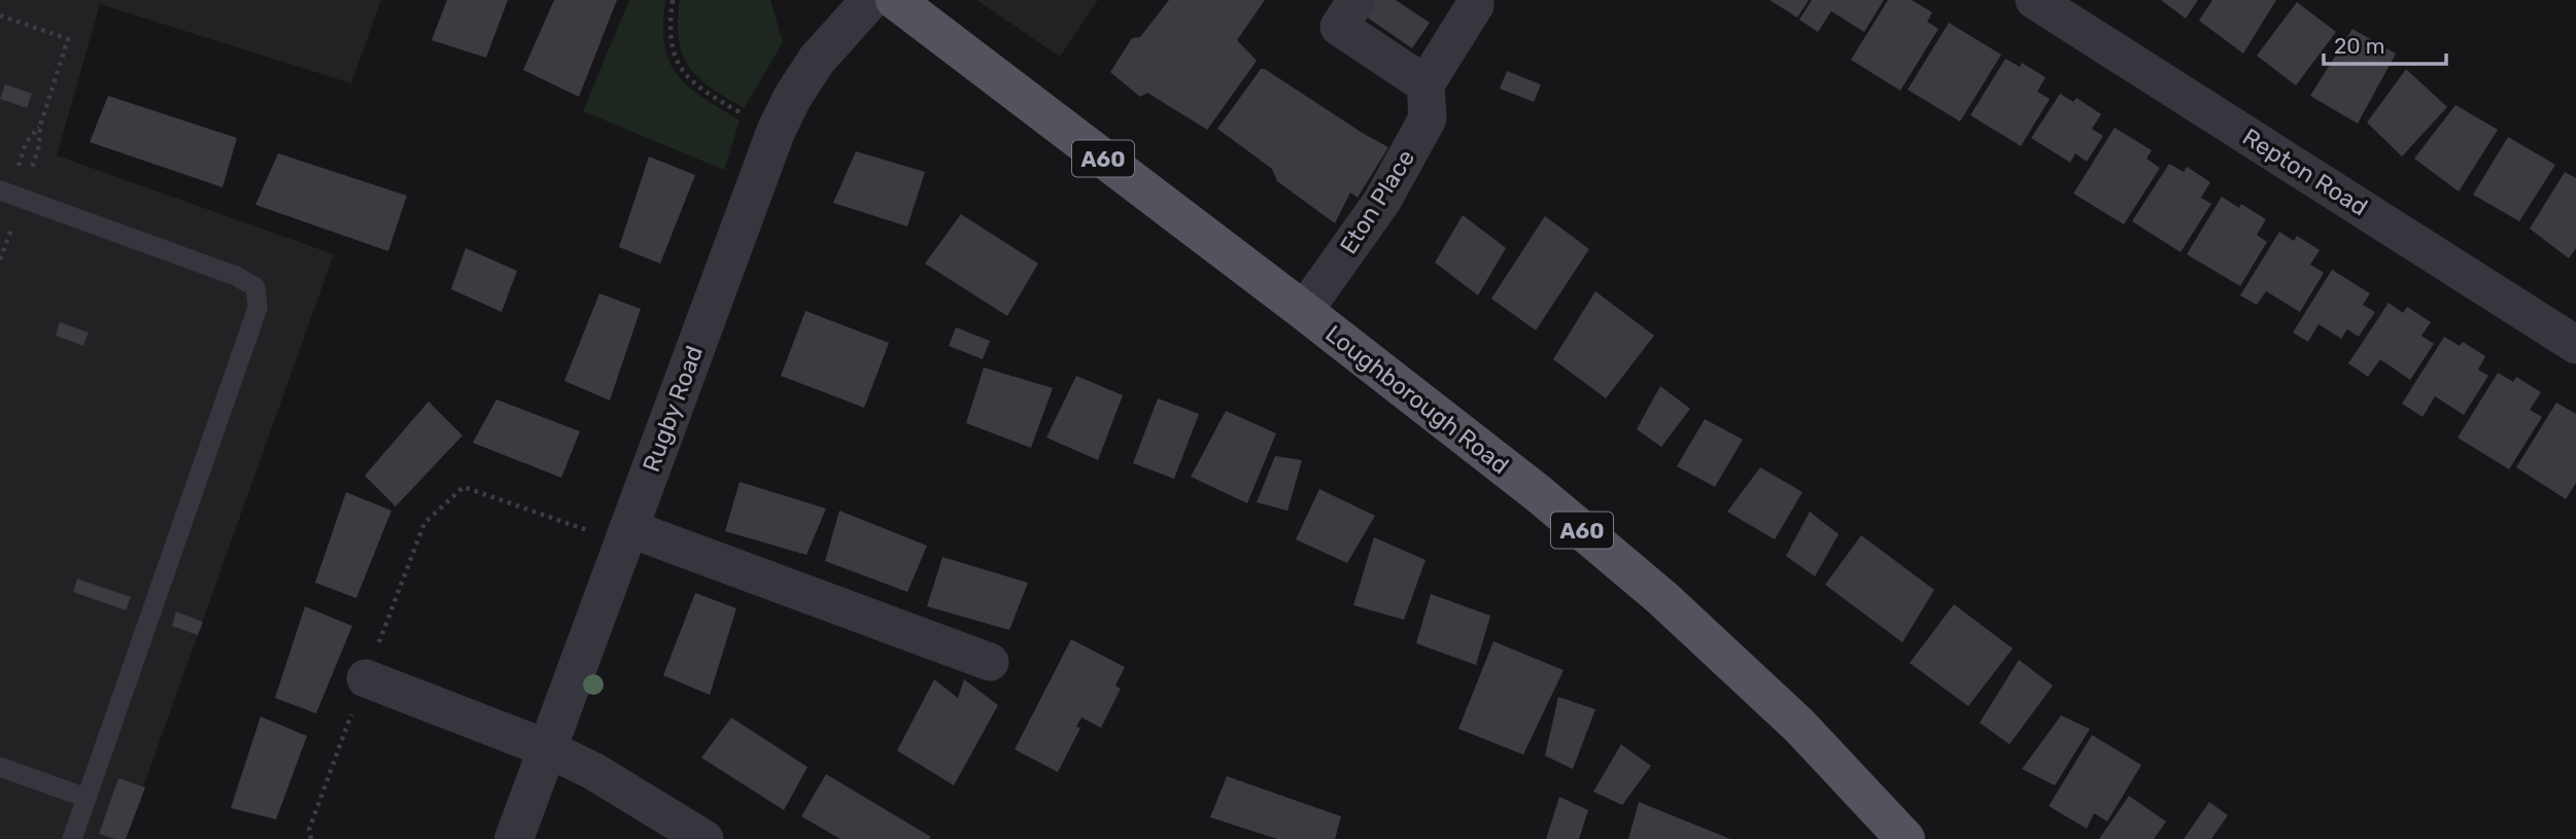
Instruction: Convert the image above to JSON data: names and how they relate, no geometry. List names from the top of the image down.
{
  "streets": {
    "main road": ["A60", "Loughborough Road"],
    "street": ["Repton Road", "Eton Place", "Rugby Road"]
  },
  "crossings": [
    ["Eton Place", "Loughborough Road"]
  ],
  "scale_bar": "20 m"
}
